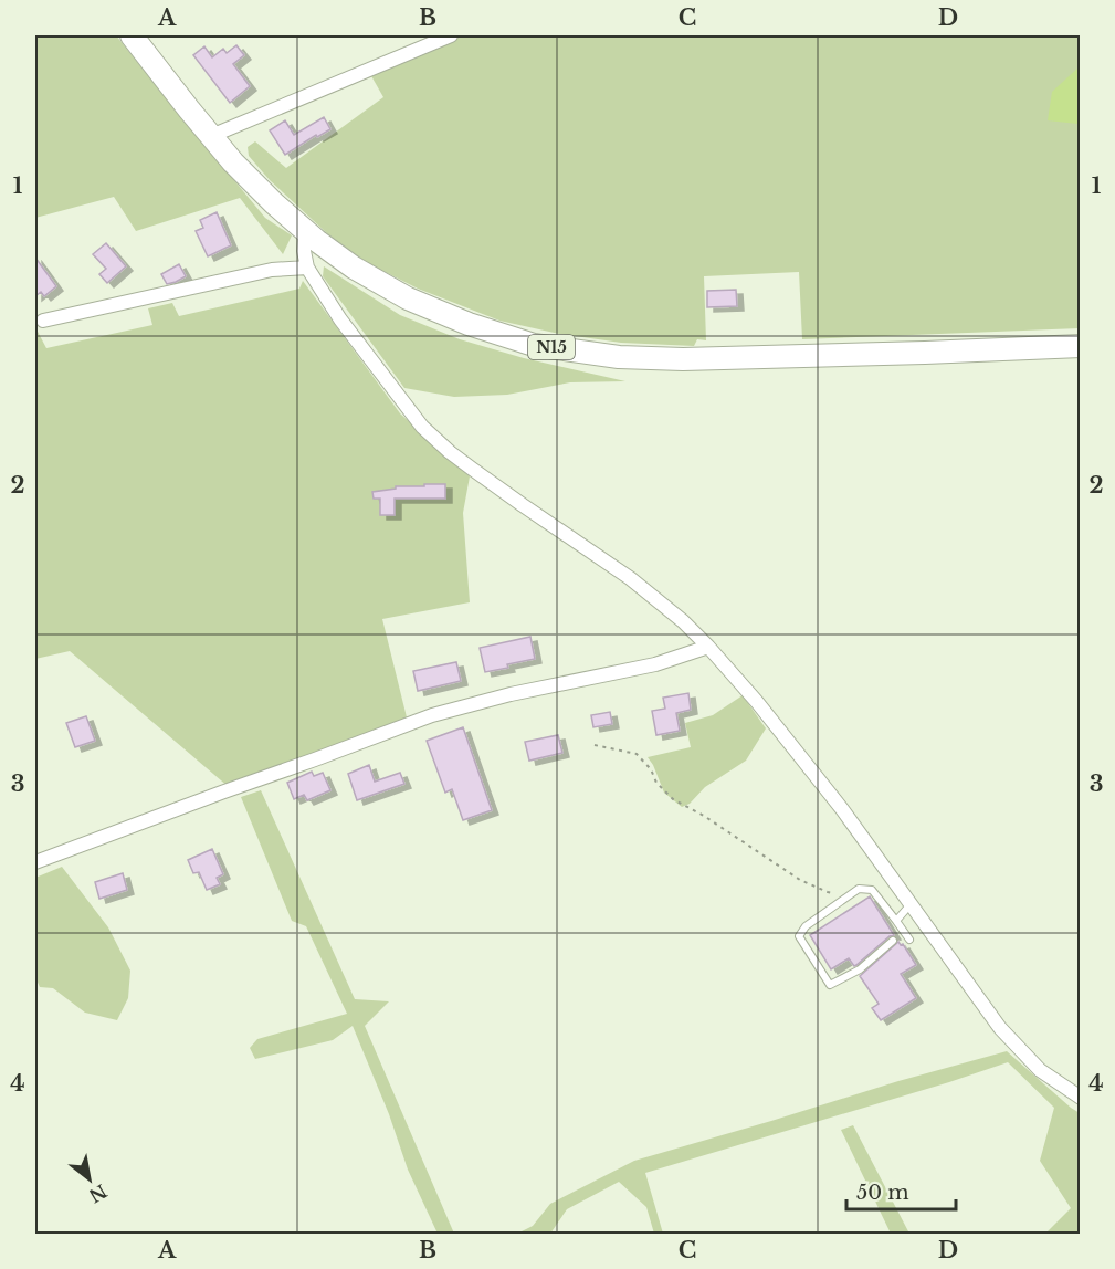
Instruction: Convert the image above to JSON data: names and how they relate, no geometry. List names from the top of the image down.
{
  "streets": {
    "highway": ["N15"]
  },
  "scale_bar": "50 m",
  "north": "bottom right",
  "grid": {
    "columns": [
      "A",
      "B",
      "C",
      "D"
    ],
    "rows": [
      "1",
      "2",
      "3",
      "4"
    ]
  }
}
